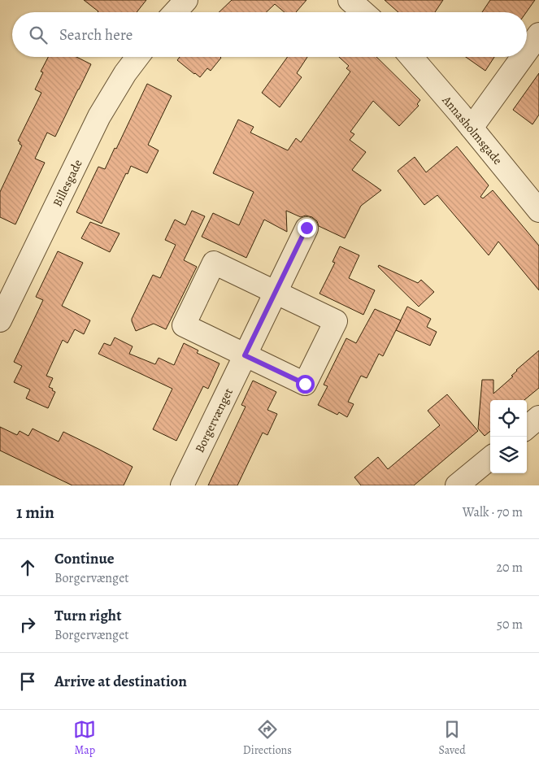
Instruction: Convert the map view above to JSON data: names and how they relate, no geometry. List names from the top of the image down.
{
  "streets": {
    "street": ["Annasholmsgade", "Billesgade", "Borgervænget"]
  },
  "page": {
    "search": "Search here",
    "heading": ["1 min", "Walk · 70 m"],
    "list": [
      ["Continue", "Borgervænget", "20 m"],
      ["Turn right", "Borgervænget", "50 m"],
      "Arrive at destination"
    ],
    "nav": ["Map", "Directions", "Saved"]
  }
}
